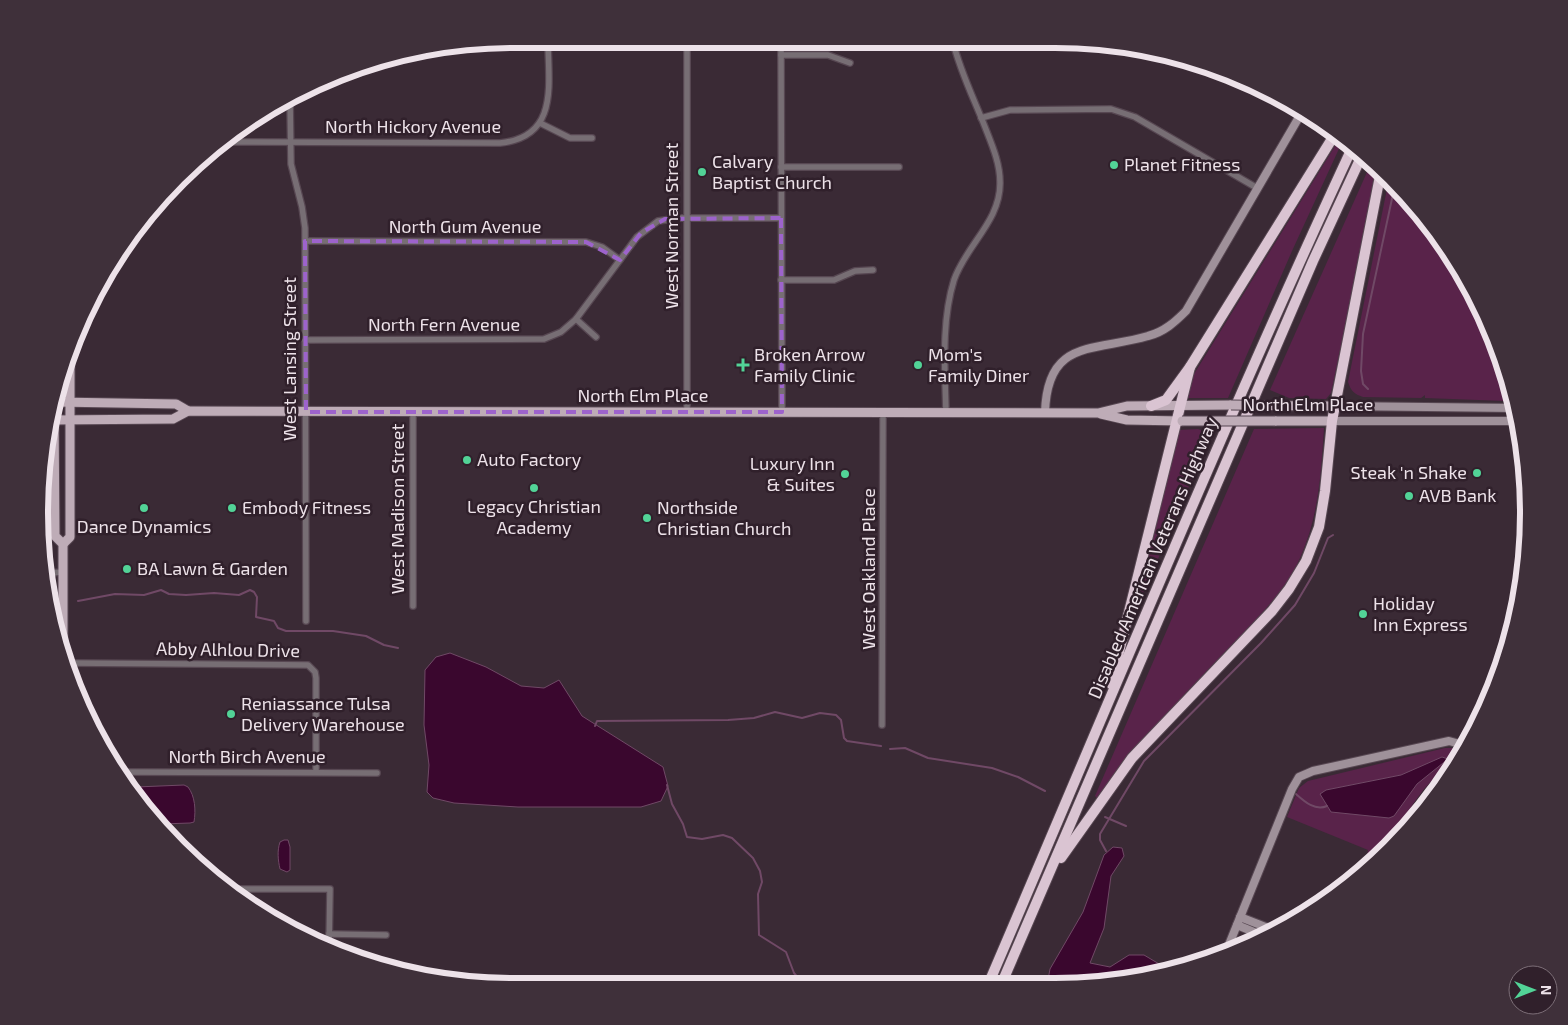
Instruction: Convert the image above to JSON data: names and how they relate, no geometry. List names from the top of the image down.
{
  "streets": {
    "highway": ["Disabled American Veterans Highway"],
    "main road": ["North Elm Place"],
    "street": [
      "North Hickory Avenue",
      "West Norman Street",
      "North Gum Avenue",
      "North Fern Avenue",
      "West Lansing Street",
      "West Madison Street",
      "West Oakland Place",
      "Abby Alhlou Drive",
      "North Birch Avenue"
    ]
  },
  "crossings": [
    ["North Hickory Avenue", "West Lansing Street"],
    ["West Norman Street", "North Fern Avenue"],
    ["West Norman Street", "North Elm Place"],
    ["North Gum Avenue", "North Fern Avenue"],
    ["North Gum Avenue", "West Lansing Street"],
    ["North Fern Avenue", "West Lansing Street"],
    ["West Lansing Street", "North Elm Place"],
    ["North Elm Place", "West Madison Street"],
    ["North Elm Place", "West Oakland Place"],
    ["Abby Alhlou Drive", "North Birch Avenue"]
  ],
  "places": {
    "other": [
      "Planet Fitness",
      "Calvary Baptist Church",
      "Mom's Family Diner",
      "Auto Factory",
      "Steak 'n Shake",
      "Luxury Inn & Suites",
      "Legacy Christian Academy",
      "AVB Bank",
      "Dance Dynamics",
      "Embody Fitness",
      "Northside Christian Church",
      "BA Lawn & Garden",
      "Holiday Inn Express",
      "Reniassance Tulsa Delivery Warehouse"
    ],
    "health": ["Broken Arrow Family Clinic"]
  },
  "north": "right"
}
